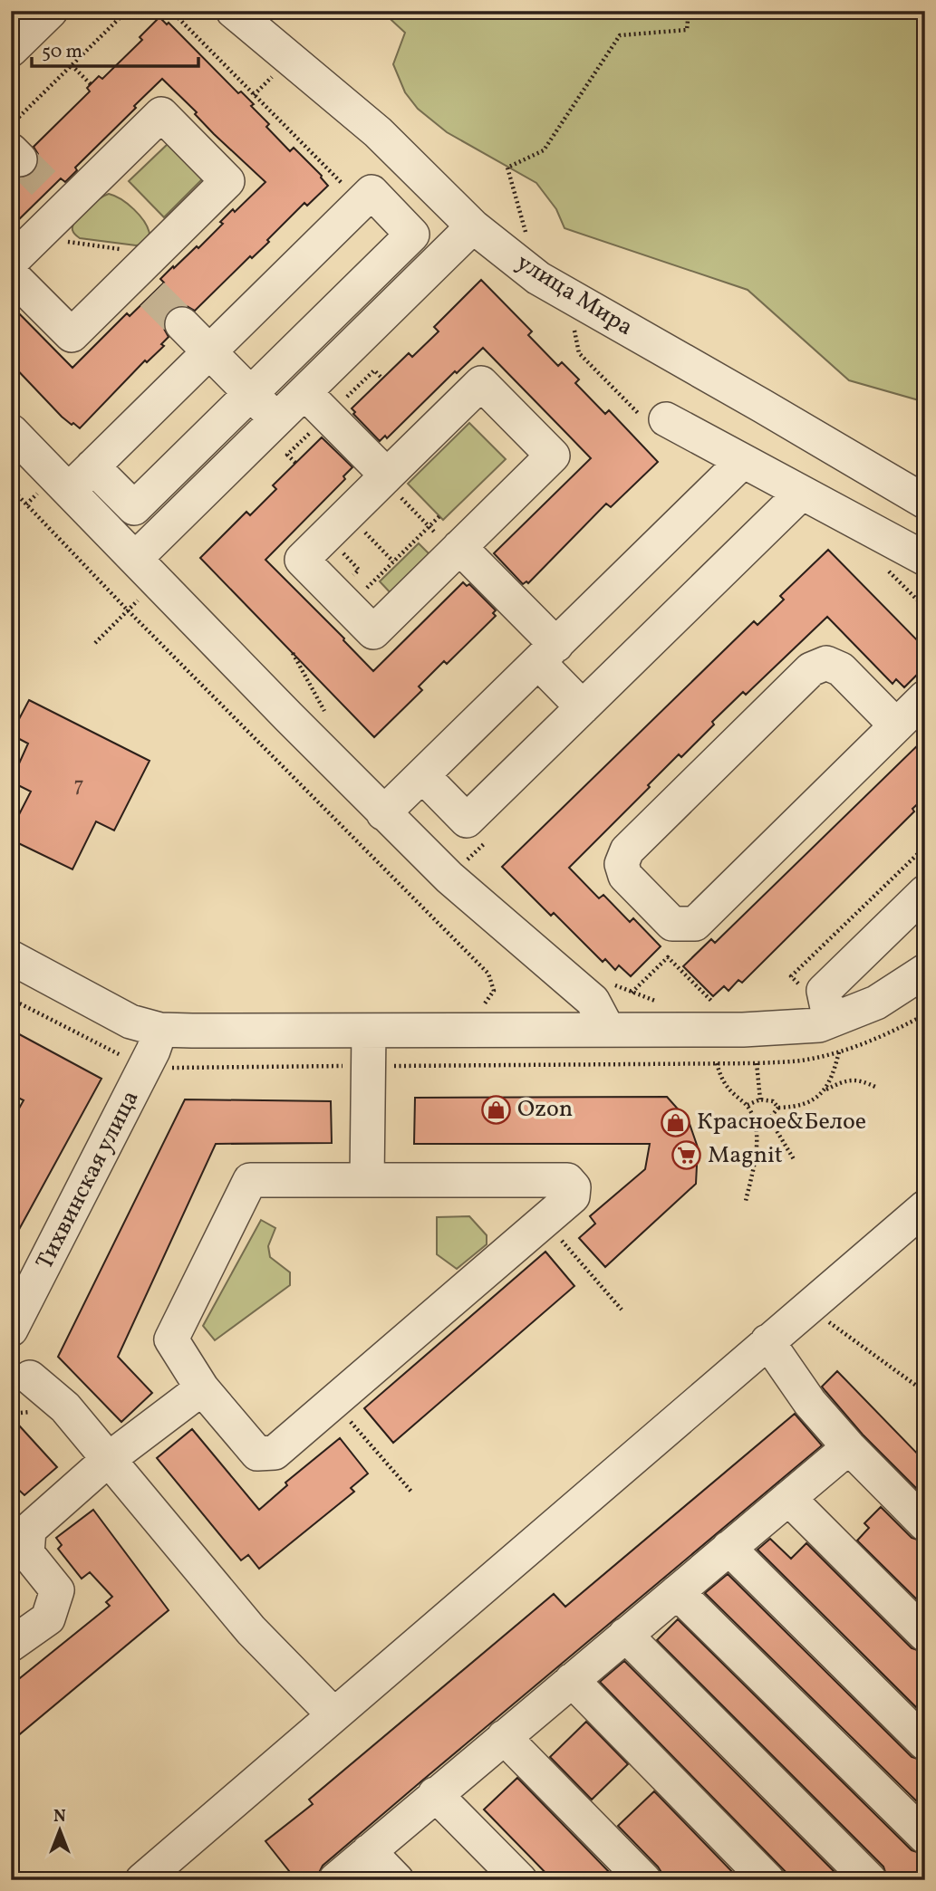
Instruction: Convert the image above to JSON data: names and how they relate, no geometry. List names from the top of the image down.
{
  "streets": {
    "street": ["улица Мира", "Тихвинская улица"]
  },
  "places": {
    "shop": ["Ozon", "Красное&Белое"],
    "supermarket": ["Magnit"]
  },
  "house_numbers": ["7"],
  "scale_bar": "50 m",
  "north": "top"
}
